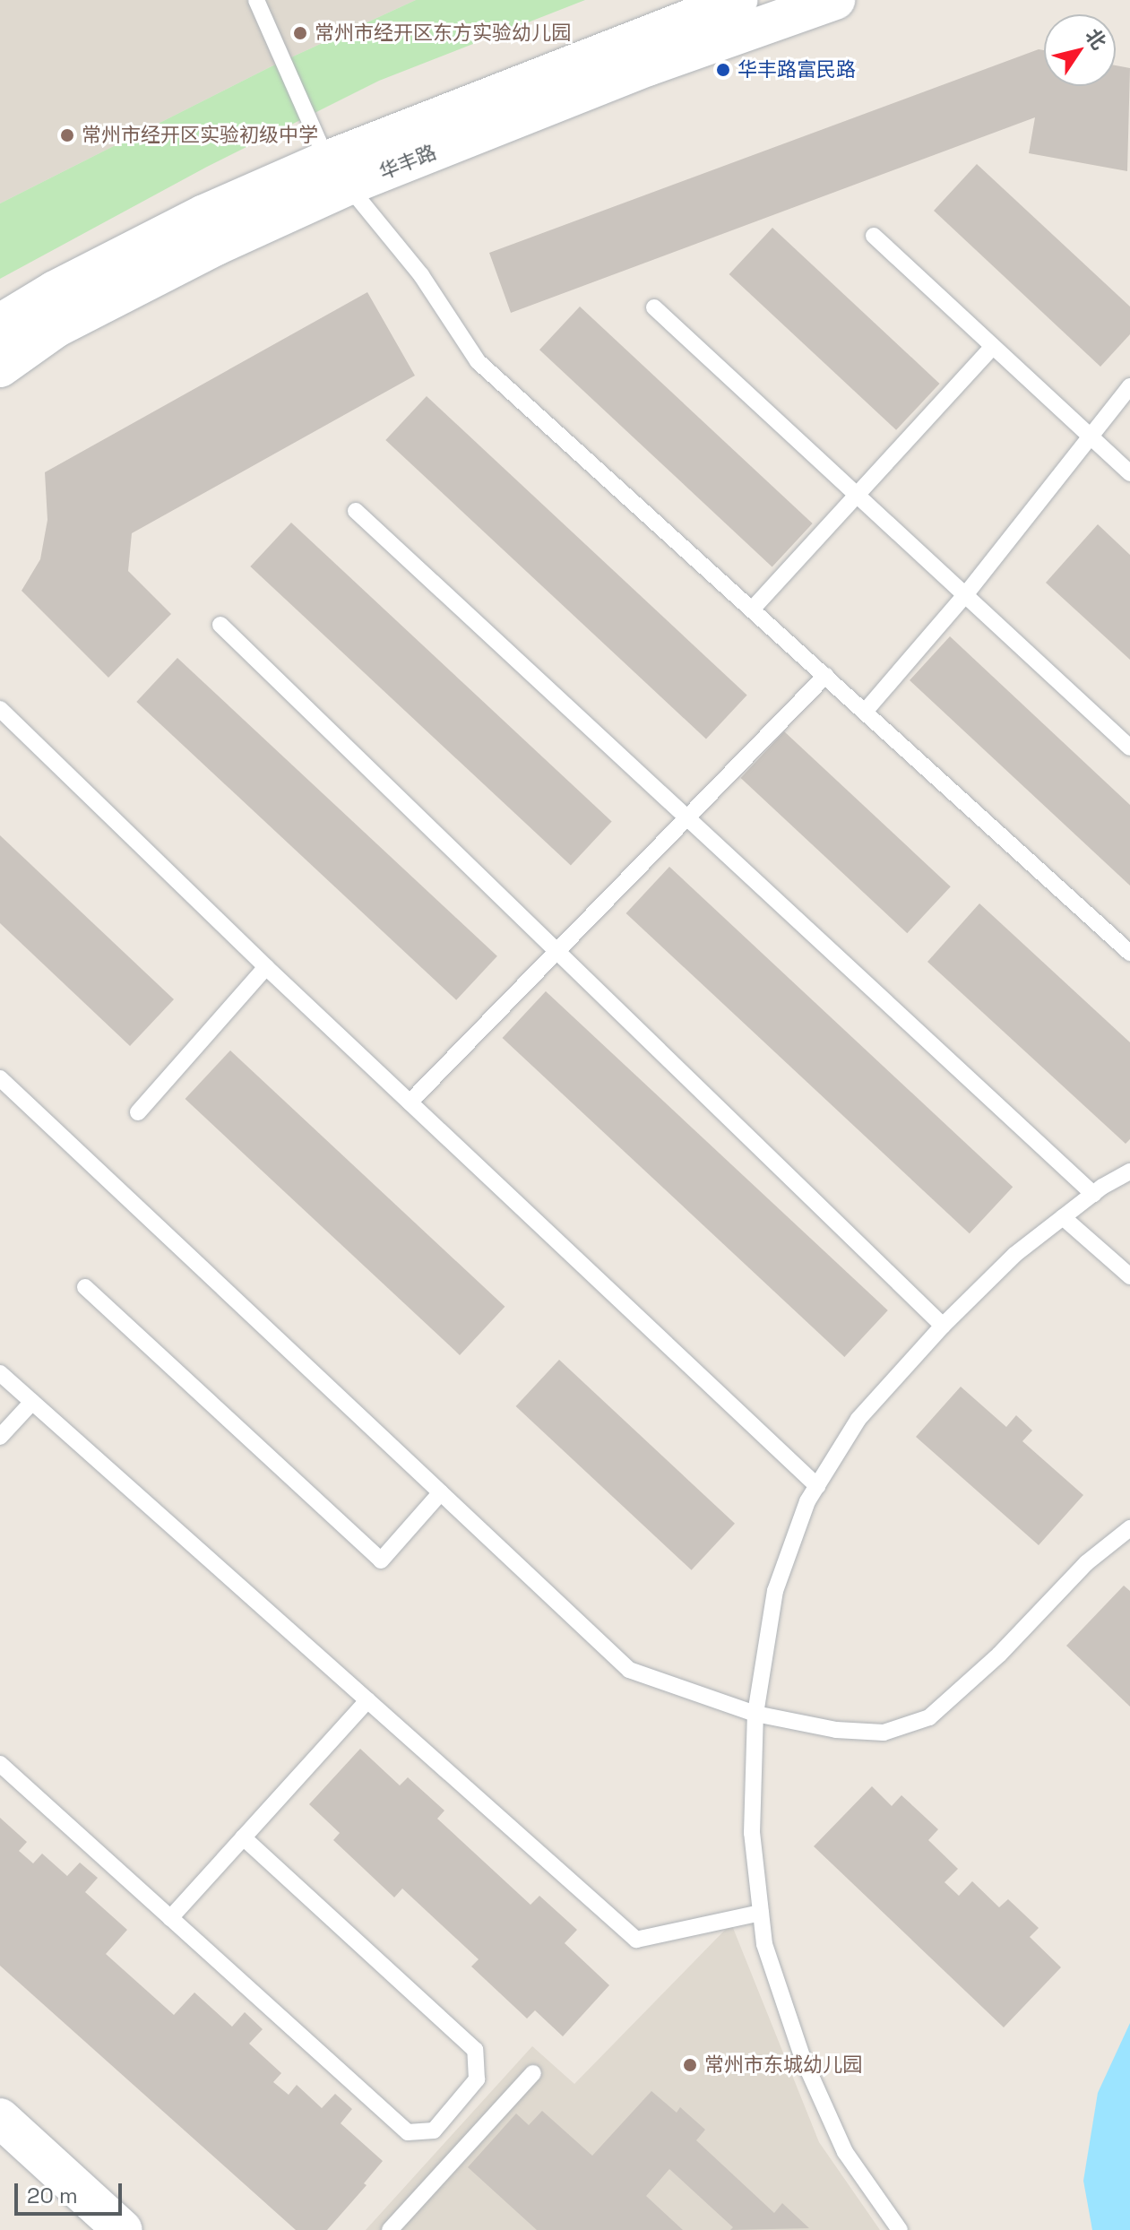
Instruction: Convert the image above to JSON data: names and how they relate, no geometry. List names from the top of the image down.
{
  "streets": {
    "street": ["华丰路"]
  },
  "places": [
    "常州市经开区东方实验幼儿园",
    "华丰路富民路",
    "常州市经开区实验初级中学",
    "常州市东城幼儿园"
  ],
  "scale_bar": "20 m",
  "north": "top right"
}
